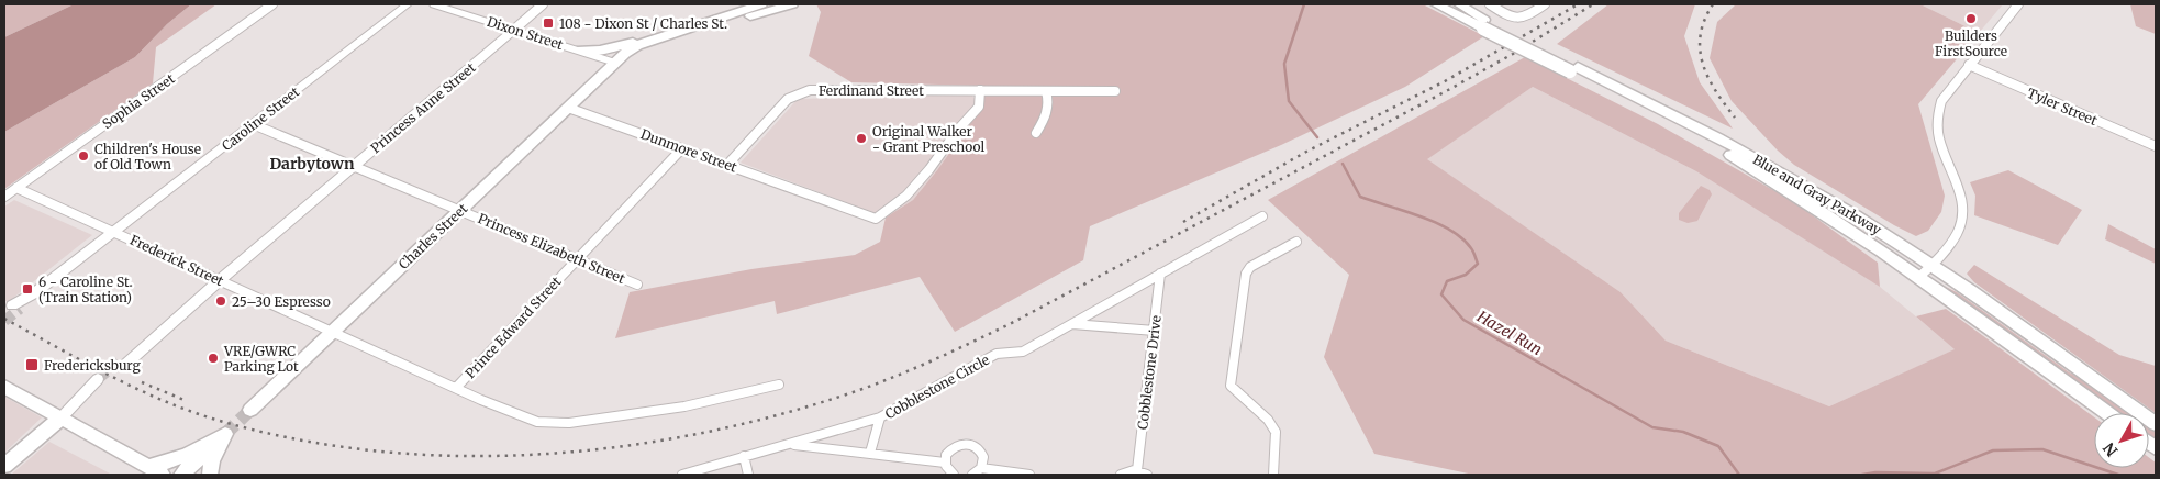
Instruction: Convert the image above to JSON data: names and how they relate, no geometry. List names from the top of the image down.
{
  "streets": {
    "main road": ["Blue and Gray Parkway", "Charles Street"],
    "street": [
      "Dixon Street",
      "Ferdinand Street",
      "Sophia Street",
      "Tyler Street",
      "Princess Anne Street",
      "Caroline Street",
      "Dunmore Street",
      "Princess Elizabeth Street",
      "Frederick Street",
      "Prince Edward Street",
      "Cobblestone Drive",
      "Cobblestone Circle"
    ]
  },
  "crossings": [
    ["Dixon Street", "Princess Anne Street"],
    ["Dixon Street", "Charles Street"],
    ["Ferdinand Street", "Dunmore Street"],
    ["Sophia Street", "Frederick Street"],
    ["Princess Anne Street", "Princess Elizabeth Street"],
    ["Princess Anne Street", "Frederick Street"],
    ["Caroline Street", "Princess Elizabeth Street"],
    ["Caroline Street", "Frederick Street"],
    ["Dunmore Street", "Charles Street"],
    ["Dunmore Street", "Prince Edward Street"],
    ["Charles Street", "Princess Elizabeth Street"],
    ["Charles Street", "Frederick Street"],
    ["Princess Elizabeth Street", "Prince Edward Street"],
    ["Frederick Street", "Prince Edward Street"],
    ["Cobblestone Drive", "Cobblestone Circle"]
  ],
  "districts": ["Darbytown"],
  "water": ["Hazel Run"],
  "places": {
    "other": [
      "Builders FirstSource",
      "Original Walker - Grant Preschool",
      "Children's House of Old Town",
      "25–30 Espresso",
      "VRE/GWRC Parking Lot"
    ],
    "transit": ["108 - Dixon St / Charles St.", "6 - Caroline St. (Train Station)", "Fredericksburg"]
  },
  "north": "bottom left"
}
